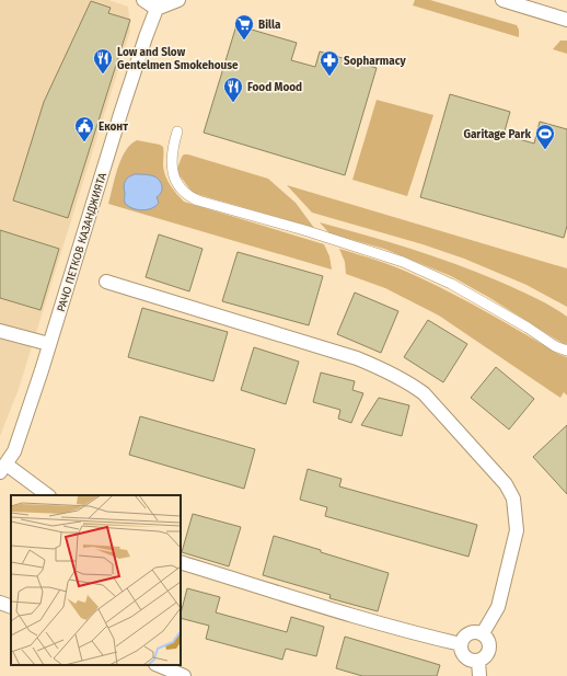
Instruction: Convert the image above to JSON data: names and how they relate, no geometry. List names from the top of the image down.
{
  "streets": {
    "street": ["РАЧО ПЕТКОВ КАЗАНДЖИЯТА"]
  },
  "places": {
    "supermarket": ["Billa"],
    "restaurant": ["Low and Slow Gentelmen Smokehouse", "Food Mood"],
    "pharmacy": ["Sopharmacy"],
    "public building": ["Еконт"],
    "sports": ["Garitage Park"]
  }
}
